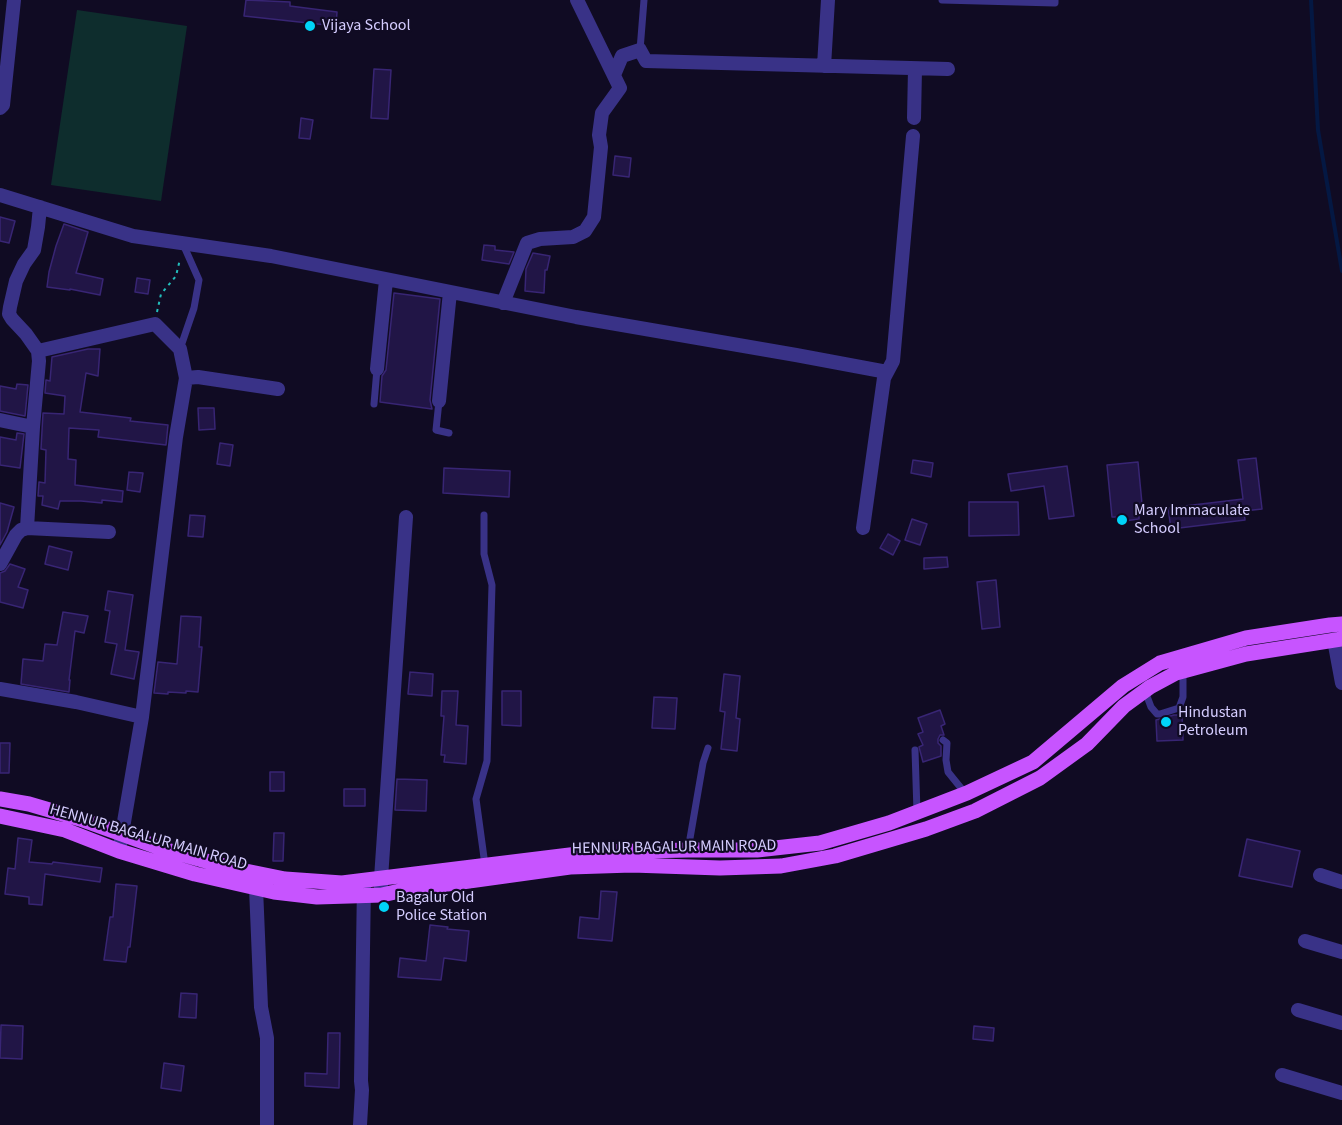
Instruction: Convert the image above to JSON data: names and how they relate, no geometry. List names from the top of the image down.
{
  "streets": {
    "main road": ["HENNUR BAGALUR MAIN ROAD"]
  },
  "places": [
    "Vijaya School",
    "Mary Immaculate School",
    "Hindustan Petroleum",
    "Bagalur Old Police Station"
  ]
}
